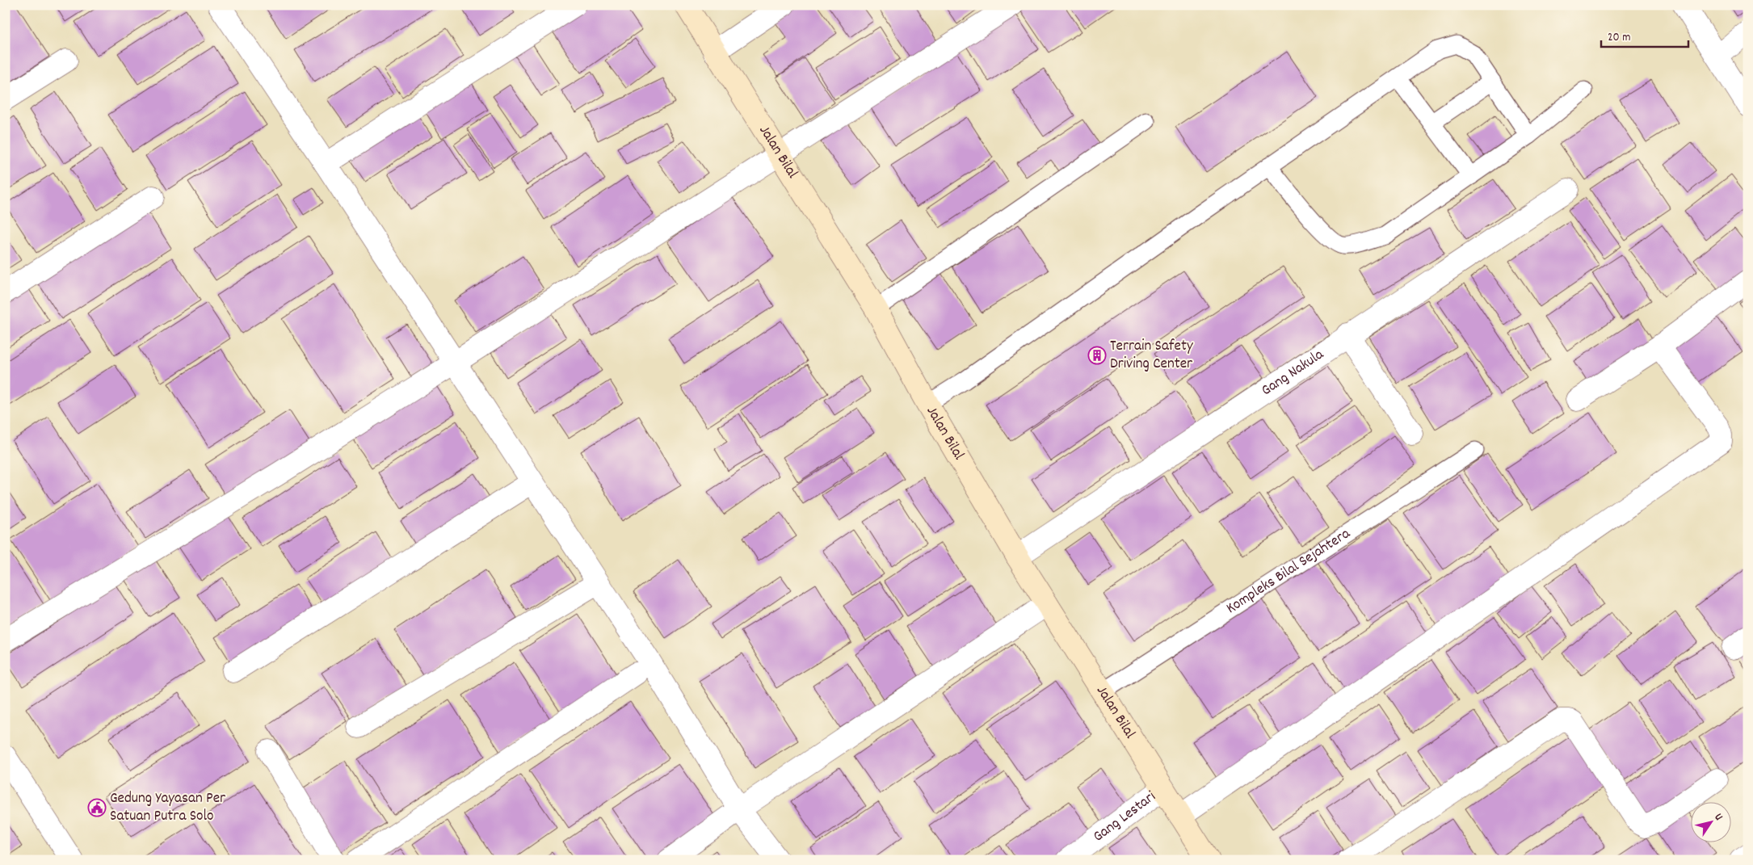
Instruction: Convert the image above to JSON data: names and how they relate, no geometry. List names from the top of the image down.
{
  "streets": {
    "main road": ["Jalan Bilal"],
    "street": ["Gang Nakula", "Gang Lestari"],
    "lane": ["Kompleks Bilal Sejahtera"]
  },
  "crossings": [
    ["Jalan Bilal", "Gang Nakula"],
    ["Jalan Bilal", "Kompleks Bilal Sejahtera"],
    ["Jalan Bilal", "Gang Lestari"]
  ],
  "places": {
    "building": ["Terrain Safety Driving Center"],
    "public building": ["Gedung Yayasan Per Satuan Putra Solo"]
  },
  "scale_bar": "20 m",
  "north": "top right"
}
